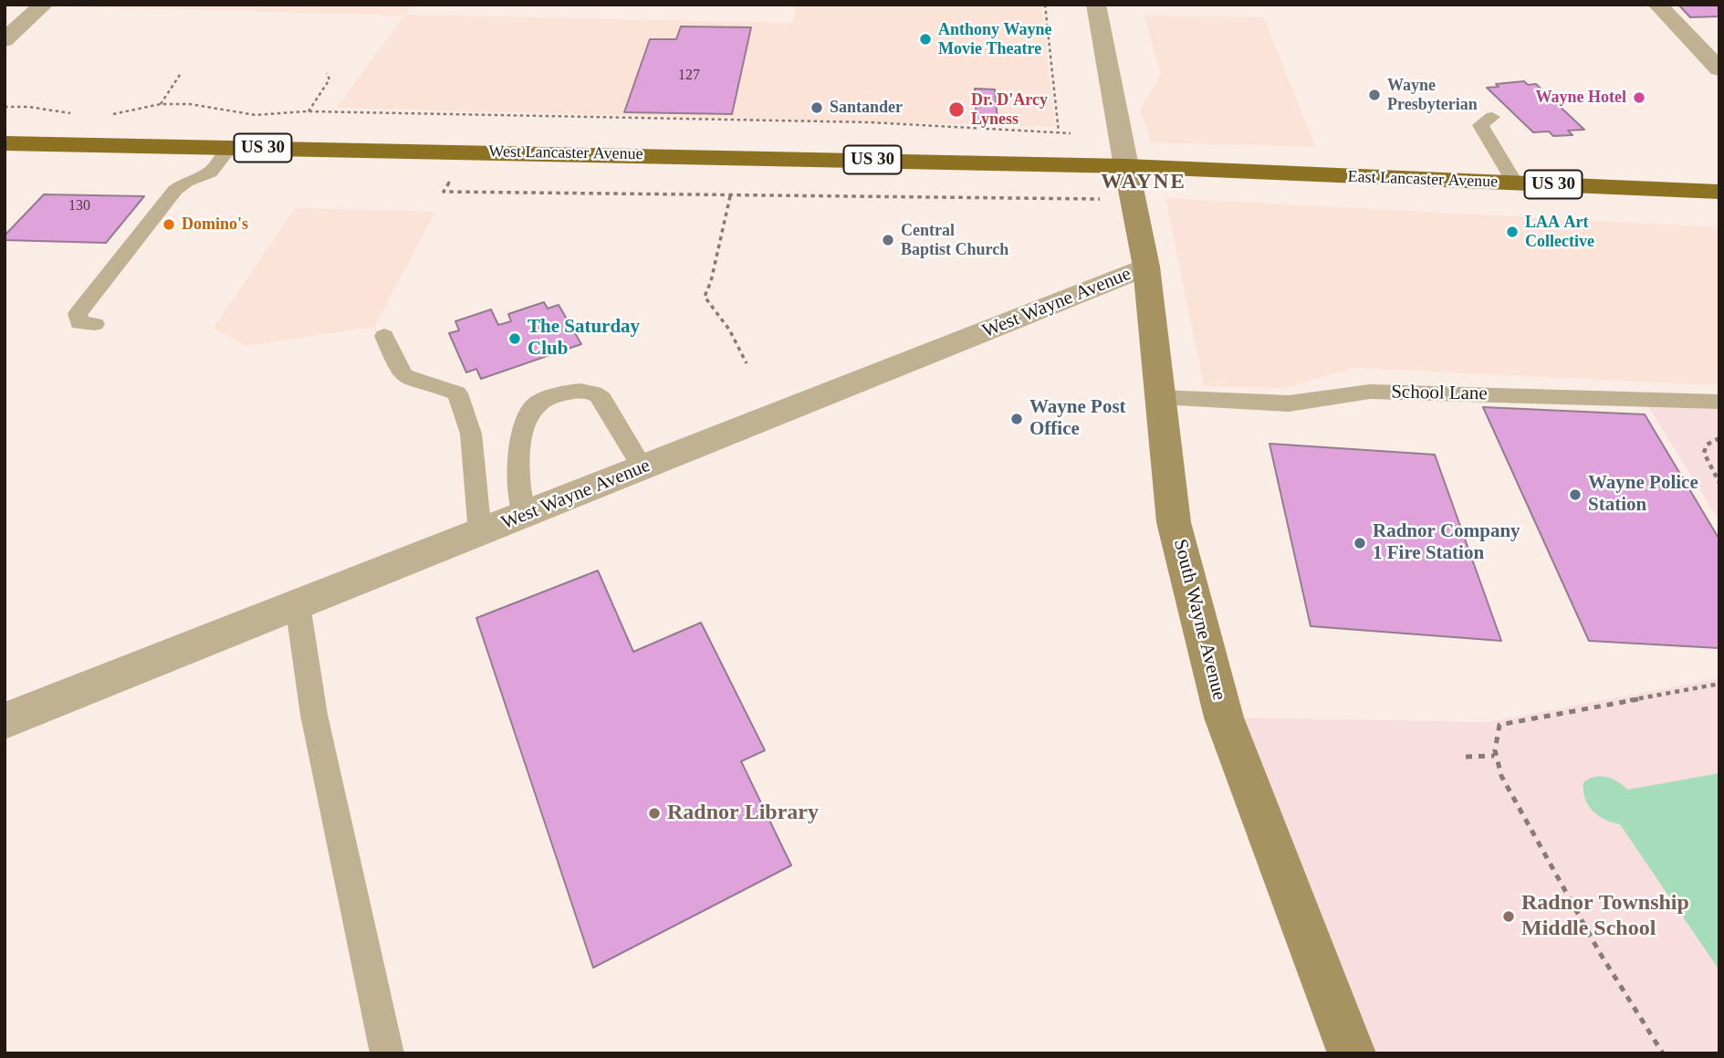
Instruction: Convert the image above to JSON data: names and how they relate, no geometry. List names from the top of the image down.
{
  "streets": {
    "highway": ["US 30", "West Lancaster Avenue", "East Lancaster Avenue"],
    "main road": ["South Wayne Avenue"],
    "street": ["West Wayne Avenue"],
    "lane": ["School Lane"]
  },
  "crossings": [
    ["West Lancaster Avenue", "East Lancaster Avenue"],
    ["West Lancaster Avenue", "South Wayne Avenue"],
    ["East Lancaster Avenue", "South Wayne Avenue"],
    ["West Wayne Avenue", "South Wayne Avenue"],
    ["School Lane", "South Wayne Avenue"]
  ],
  "districts": ["WAYNE"],
  "places": [
    "Anthony Wayne Movie Theatre",
    "Wayne Presbyterian",
    "Wayne Hotel",
    "Santander",
    "Dr. D'Arcy Lyness",
    "Domino's",
    "LAA Art Collective",
    "Central Baptist Church",
    "The Saturday Club",
    "Wayne Post Office",
    "Wayne Police Station",
    "Radnor Company 1 Fire Station",
    "Radnor Library",
    "Radnor Township Middle School"
  ],
  "house_numbers": ["127", "130"]
}
